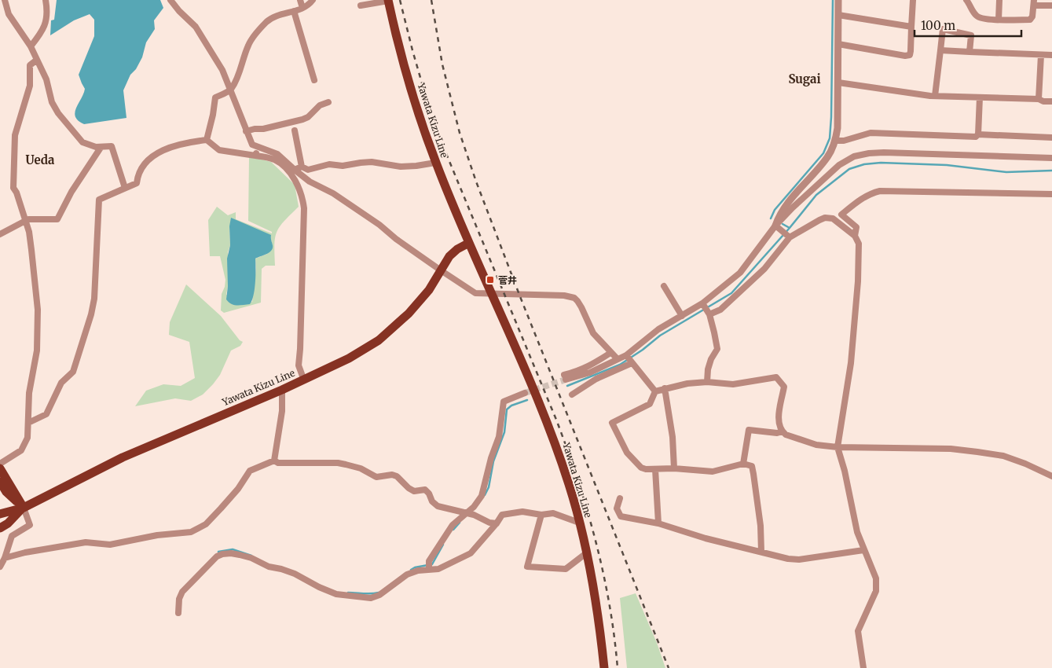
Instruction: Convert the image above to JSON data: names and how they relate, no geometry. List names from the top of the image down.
{
  "streets": {
    "main road": ["Yawata Kizu Line"]
  },
  "districts": ["Sugai", "Ueda"],
  "places": {
    "transit": ["菅井"]
  },
  "scale_bar": "100 m"
}
